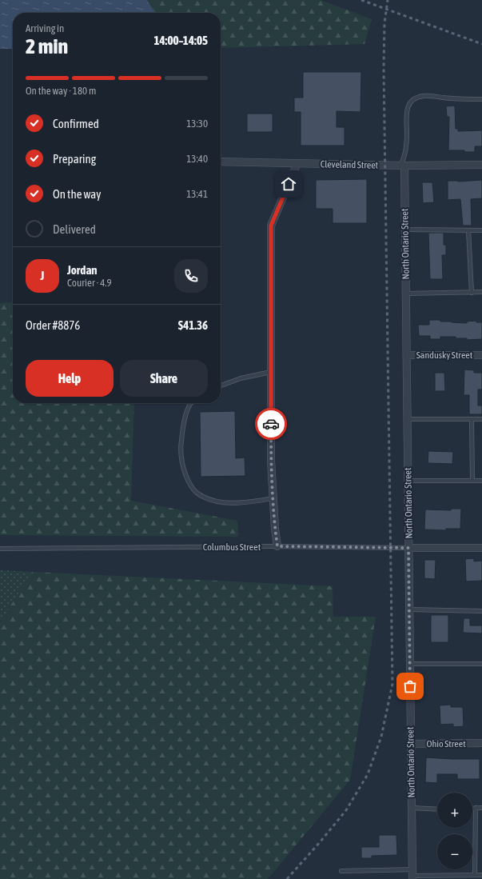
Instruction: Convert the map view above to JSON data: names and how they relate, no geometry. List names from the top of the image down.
{
  "streets": {
    "street": [
      "Cleveland Street",
      "North Ontario Street",
      "Sandusky Street",
      "Columbus Street",
      "Ohio Street"
    ]
  },
  "crossings": [
    ["Cleveland Street", "North Ontario Street"],
    ["North Ontario Street", "Sandusky Street"],
    ["North Ontario Street", "Columbus Street"],
    ["North Ontario Street", "Ohio Street"]
  ],
  "page": {
    "heading": ["2 min", "Arriving in", "14:00–14:05"],
    "panel": [
      "Jordan",
      "Courier · 4.9",
      "Order #8876",
      "$41.36"
    ],
    "bar": "On the way · 180 m",
    "list": [
      ["Confirmed", "13:30"],
      ["Preparing", "13:40"],
      ["On the way", "13:41"],
      "Delivered"
    ],
    "round": "J",
    "buttons": ["Help", "Share"],
    "map_buttons": ["+", "−"]
  }
}
